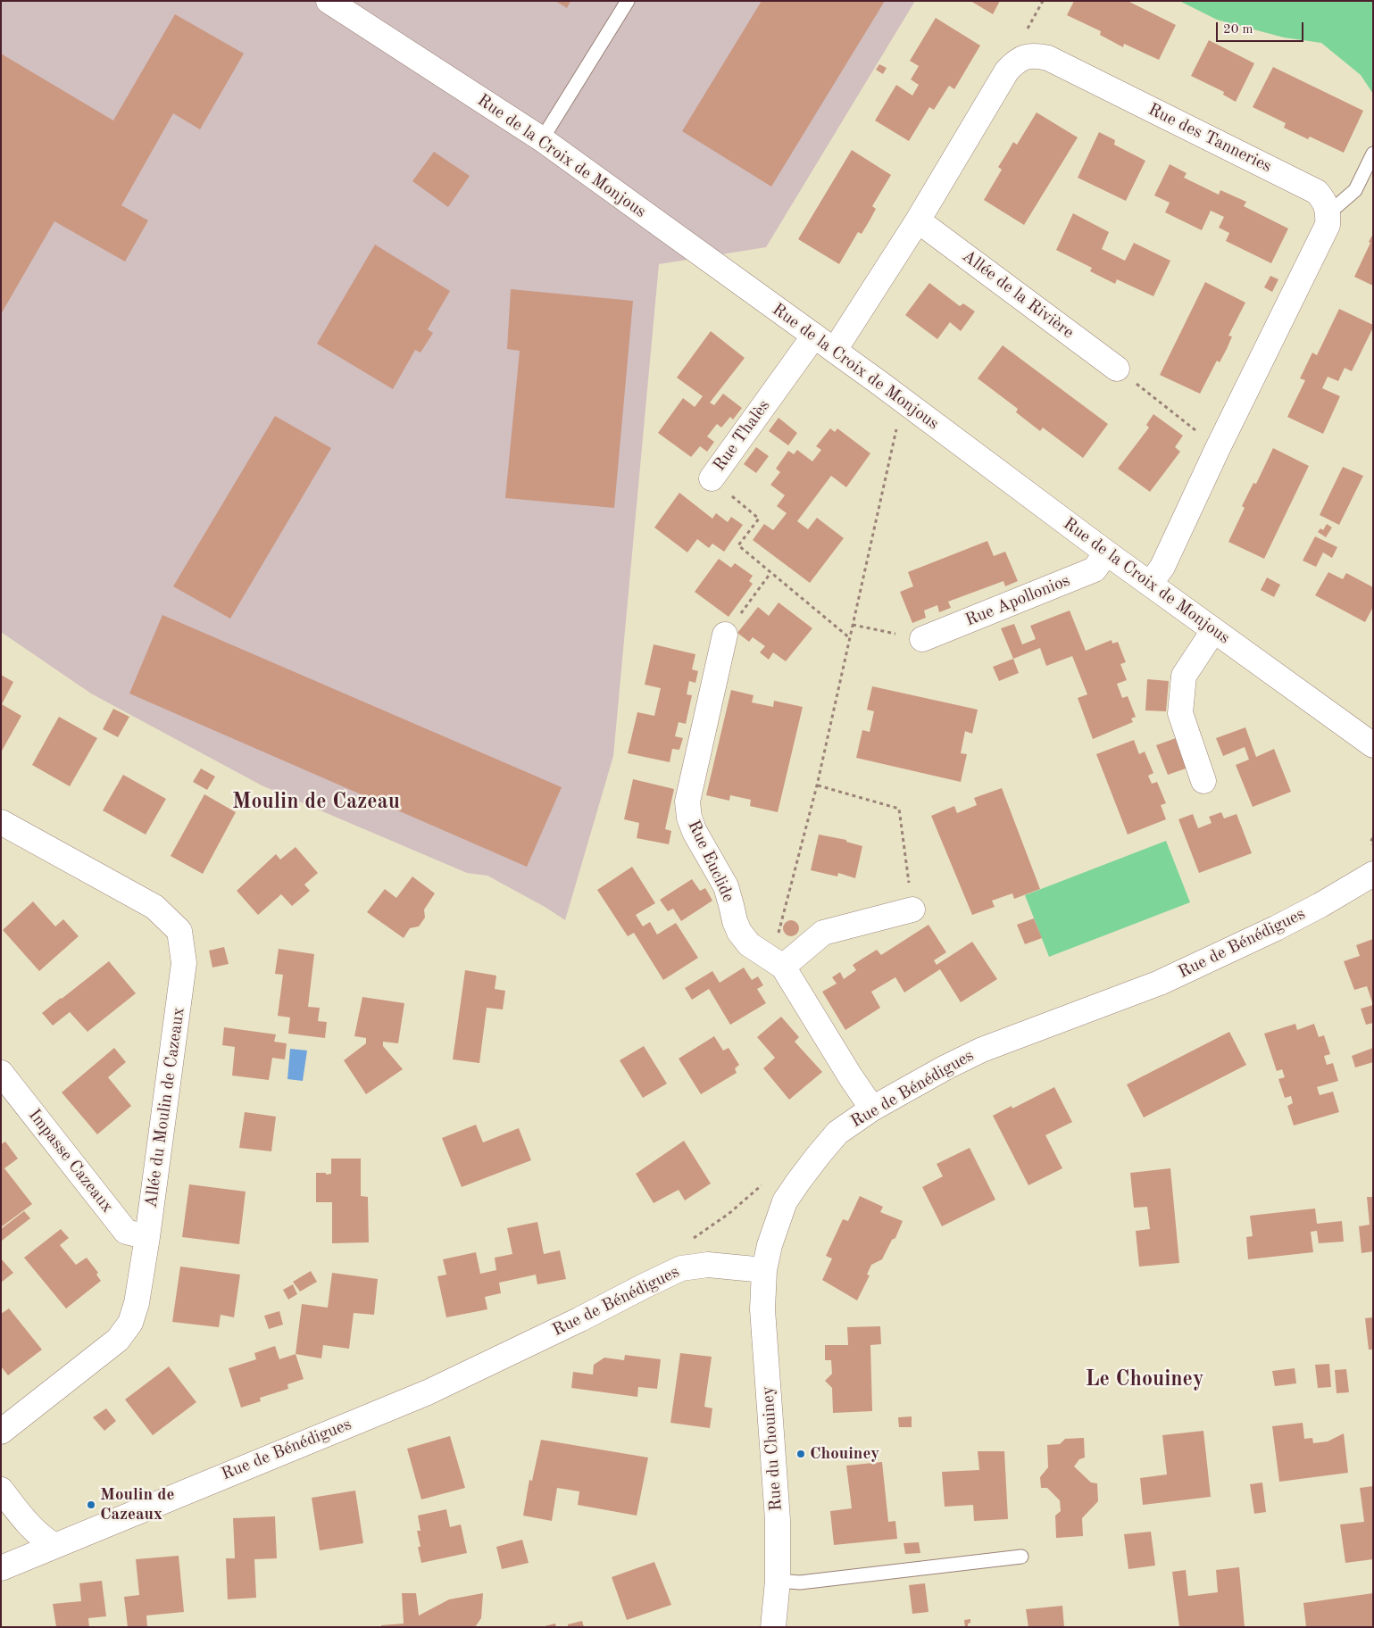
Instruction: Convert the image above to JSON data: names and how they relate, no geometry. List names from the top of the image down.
{
  "streets": {
    "street": [
      "Rue des Tanneries",
      "Rue de la Croix de Monjous",
      "Allée de la Rivière",
      "Rue Thalès",
      "Rue Apollonios",
      "Rue Euclide",
      "Rue de Bénédigues",
      "Allée du Moulin de Cazeaux",
      "Impasse Cazeaux",
      "Rue du Chouiney"
    ]
  },
  "crossings": [
    ["Rue des Tanneries", "Rue de la Croix de Monjous"],
    ["Rue des Tanneries", "Allée de la Rivière"],
    ["Rue de la Croix de Monjous", "Rue Thalès"],
    ["Rue de la Croix de Monjous", "Rue Apollonios"],
    ["Rue Euclide", "Rue de Bénédigues"],
    ["Rue de Bénédigues", "Rue du Chouiney"],
    ["Allée du Moulin de Cazeaux", "Impasse Cazeaux"]
  ],
  "districts": ["Moulin de Cazeau", "Le Chouiney"],
  "places": ["Chouiney", "Moulin de Cazeaux"],
  "scale_bar": "20 m"
}
